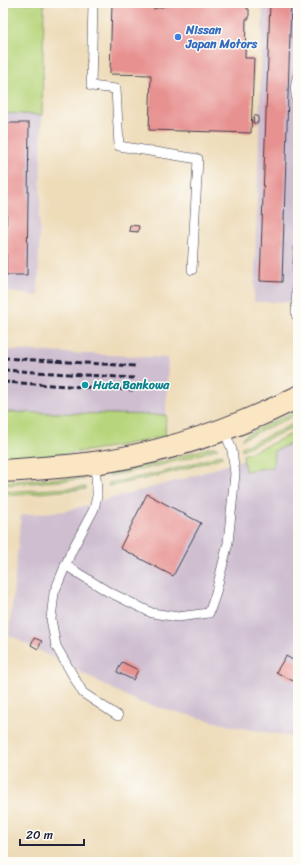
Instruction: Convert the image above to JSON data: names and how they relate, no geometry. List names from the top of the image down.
{
  "places": ["Nissan Japan Motors", "Huta Bankowa"],
  "scale_bar": "20 m"
}
